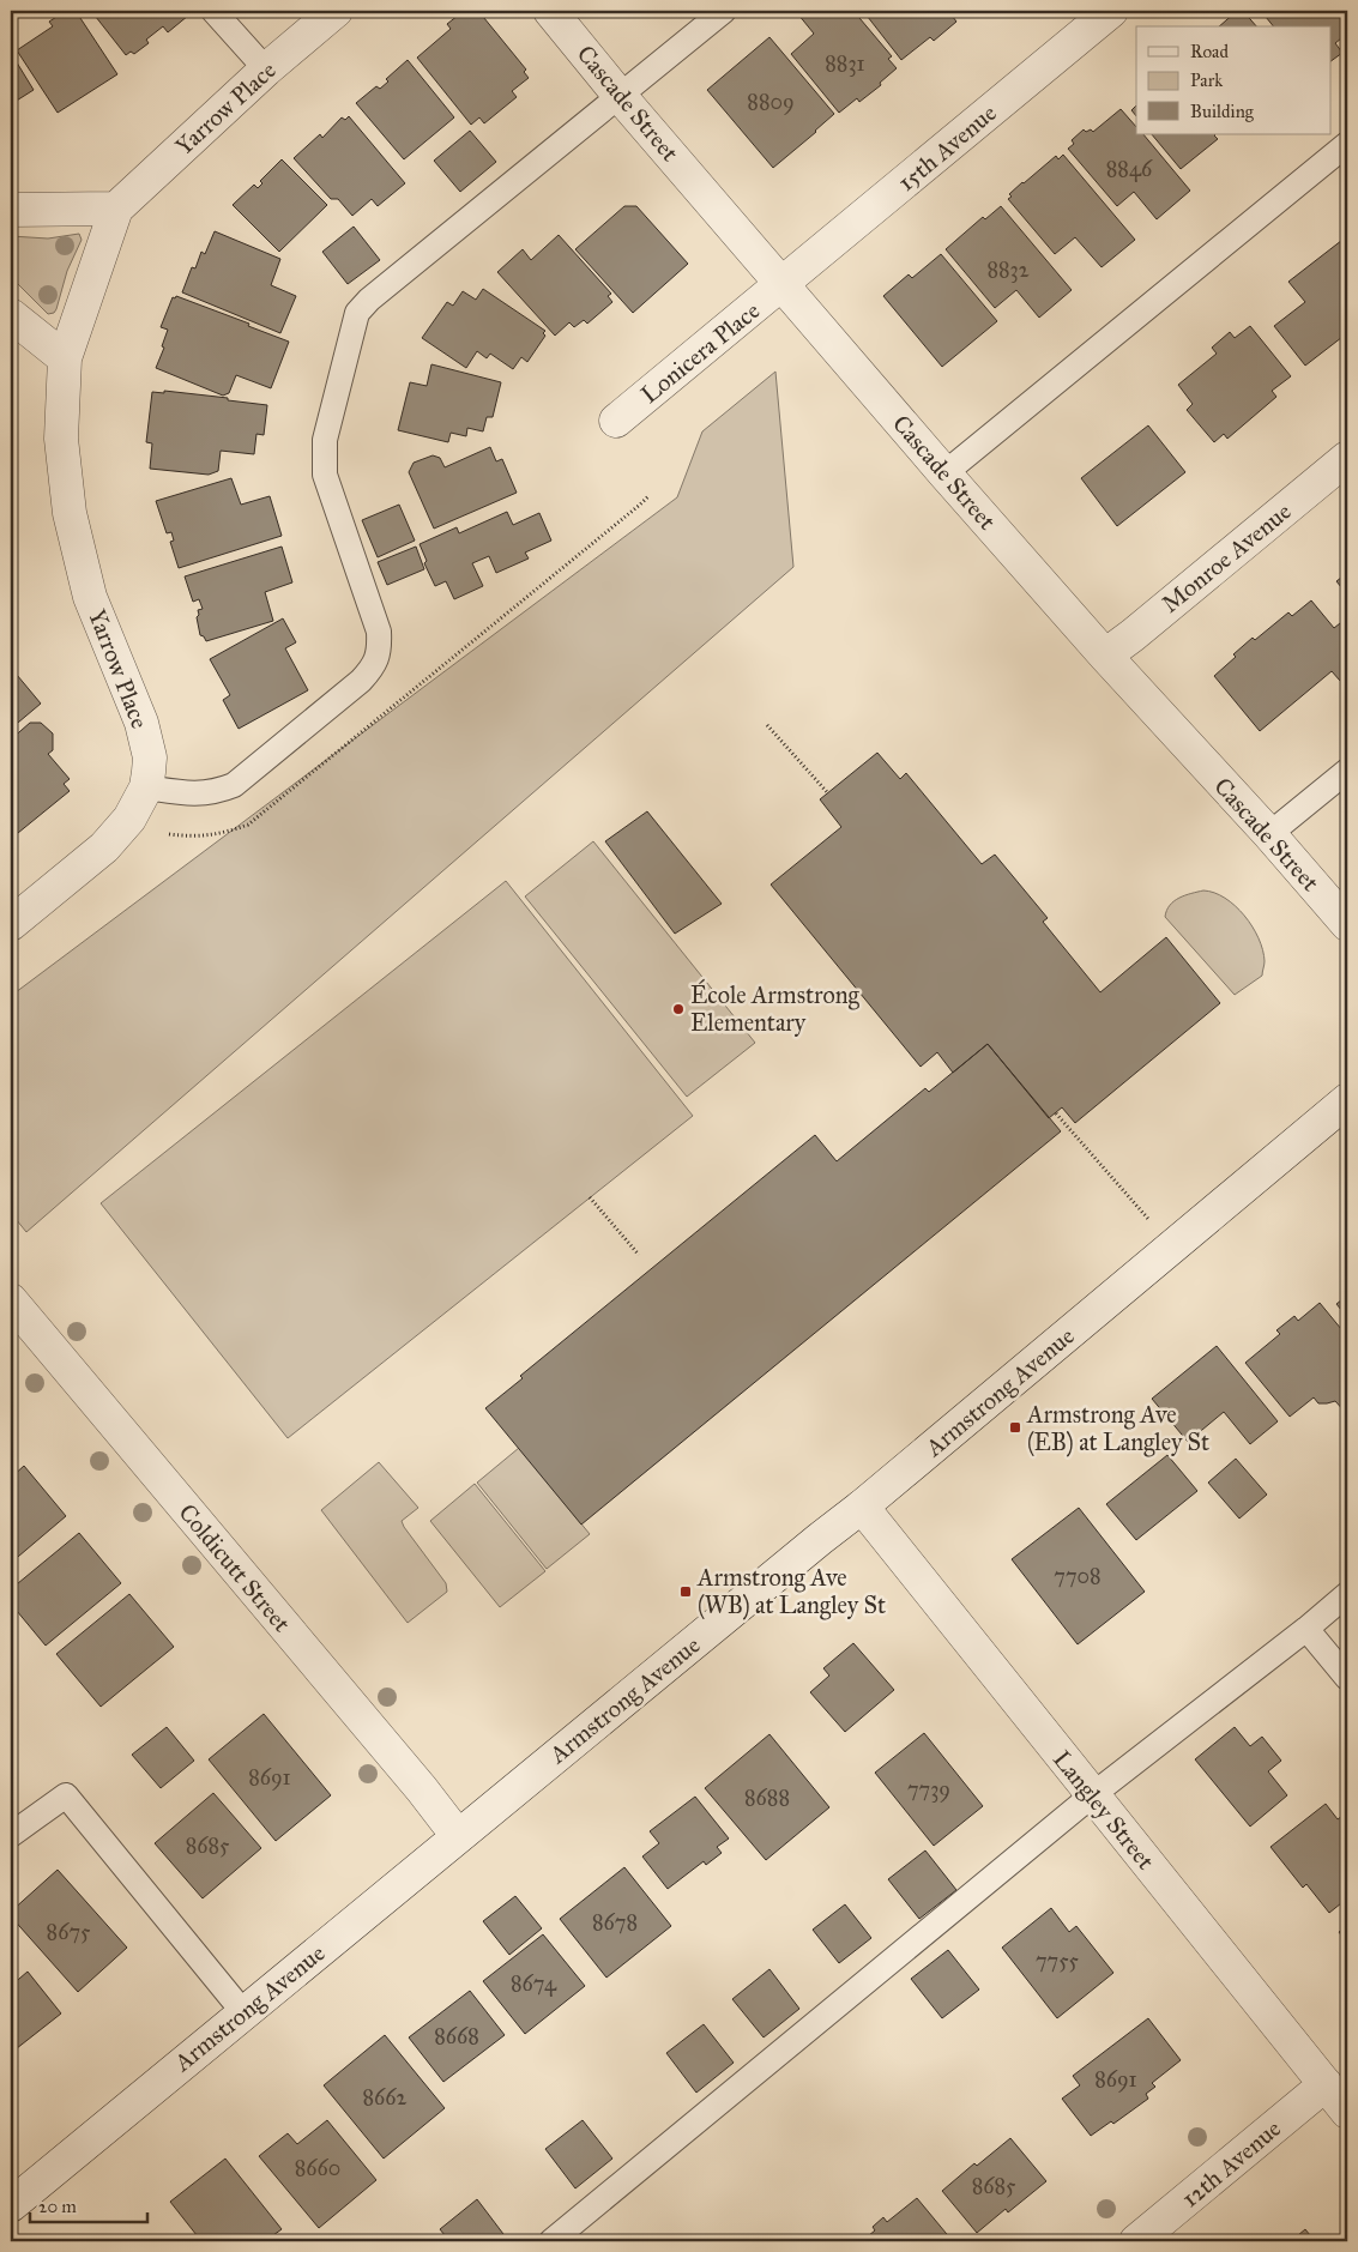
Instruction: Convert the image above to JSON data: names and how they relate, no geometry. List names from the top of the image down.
{
  "streets": {
    "street": [
      "Cascade Street",
      "Yarrow Place",
      "15th Avenue",
      "Lonicera Place",
      "Monroe Avenue",
      "Armstrong Avenue",
      "Coldicutt Street",
      "Langley Street",
      "12th Avenue"
    ]
  },
  "crossings": [
    ["Cascade Street", "15th Avenue"],
    ["Cascade Street", "Lonicera Place"],
    ["Cascade Street", "Monroe Avenue"],
    ["15th Avenue", "Lonicera Place"],
    ["Armstrong Avenue", "Coldicutt Street"],
    ["Armstrong Avenue", "Langley Street"],
    ["Langley Street", "12th Avenue"]
  ],
  "places": {
    "other": ["École Armstrong Elementary"],
    "transit": ["Armstrong Ave (EB) at Langley St", "Armstrong Ave (WB) at Langley St"]
  },
  "house_numbers": [
    "8831",
    "8809",
    "8846",
    "8832",
    "7708",
    "8691",
    "7739",
    "8688",
    "8685",
    "8678",
    "8675",
    "7755",
    "8674",
    "8668",
    "8691",
    "8662",
    "8660",
    "8685"
  ],
  "legend": ["Road", "Park", "Building"],
  "scale_bar": "20 m"
}
